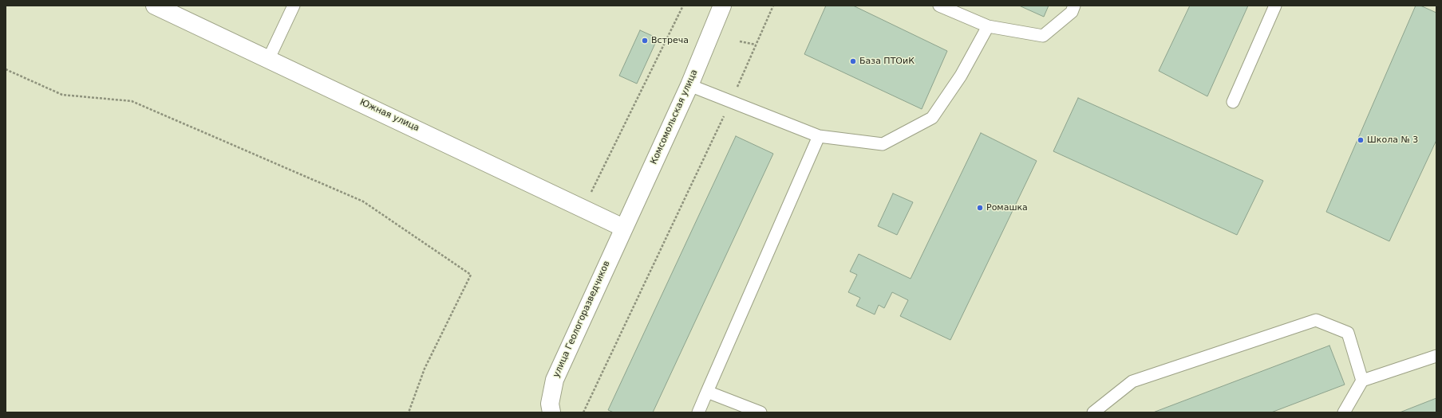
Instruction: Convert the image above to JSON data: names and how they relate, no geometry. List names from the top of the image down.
{
  "streets": {
    "street": ["Южная улица", "Комсомольская улица", "улица Геологоразведчиков"]
  },
  "crossings": [
    ["Южная улица", "Комсомольская улица"],
    ["Южная улица", "улица Геологоразведчиков"],
    ["Комсомольская улица", "улица Геологоразведчиков"]
  ],
  "places": [
    "Встреча",
    "База ПТОиК",
    "Школа № 3",
    "Ромашка"
  ]
}
